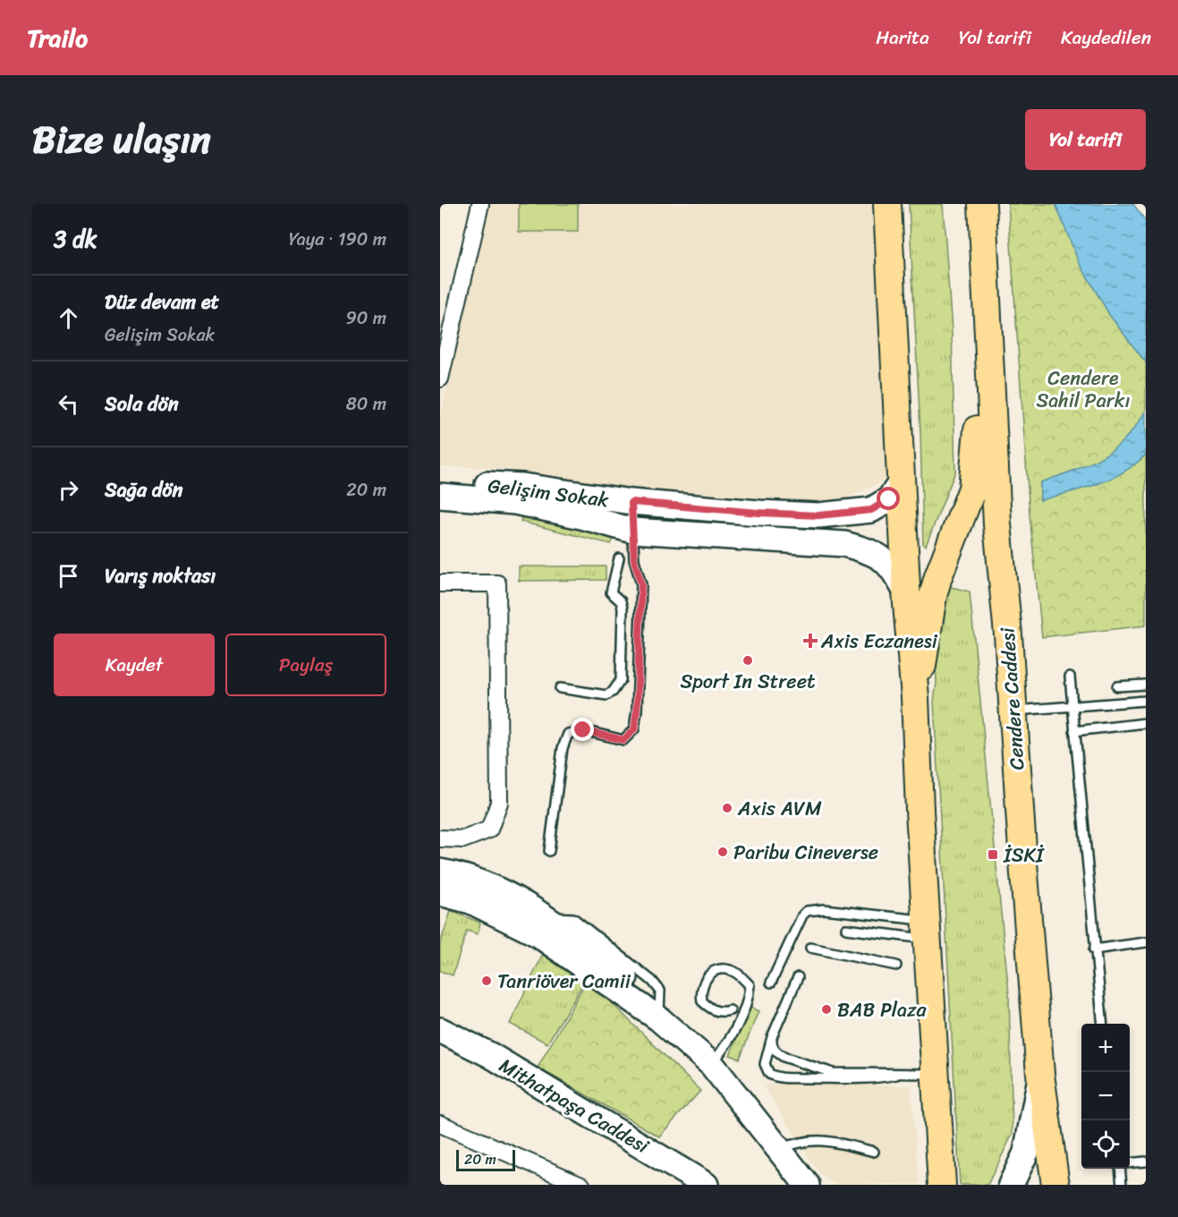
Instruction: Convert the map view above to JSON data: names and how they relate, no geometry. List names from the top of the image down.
{
  "streets": {
    "main road": ["Cendere Caddesi"],
    "street": ["Gelişim Sokak", "Mithatpaşa Caddesi"]
  },
  "parks": ["Cendere Sahil Parkı"],
  "places": {
    "health": ["Axis Eczanesi"],
    "other": [
      "Sport In Street",
      "Axis AVM",
      "Paribu Cineverse",
      "Tanriöver Camii",
      "BAB Plaza"
    ],
    "transit": ["İSKİ"]
  },
  "scale_bar": "20 m",
  "page": {
    "header": "Trailo",
    "nav": ["Harita", "Yol tarifi", "Kaydedilen"],
    "title": "Bize ulaşın",
    "buttons": [
      "Yol tarifi",
      ["Kaydet", "Paylaş"]
    ],
    "heading": ["3 dk", "Yaya · 190 m"],
    "list": [
      ["Düz devam et", "Gelişim Sokak", "90 m"],
      ["Sola dön", "80 m"],
      ["Sağa dön", "20 m"],
      "Varış noktası"
    ],
    "map_buttons": ["+", "−"],
    "scale": "20 m"
  }
}
